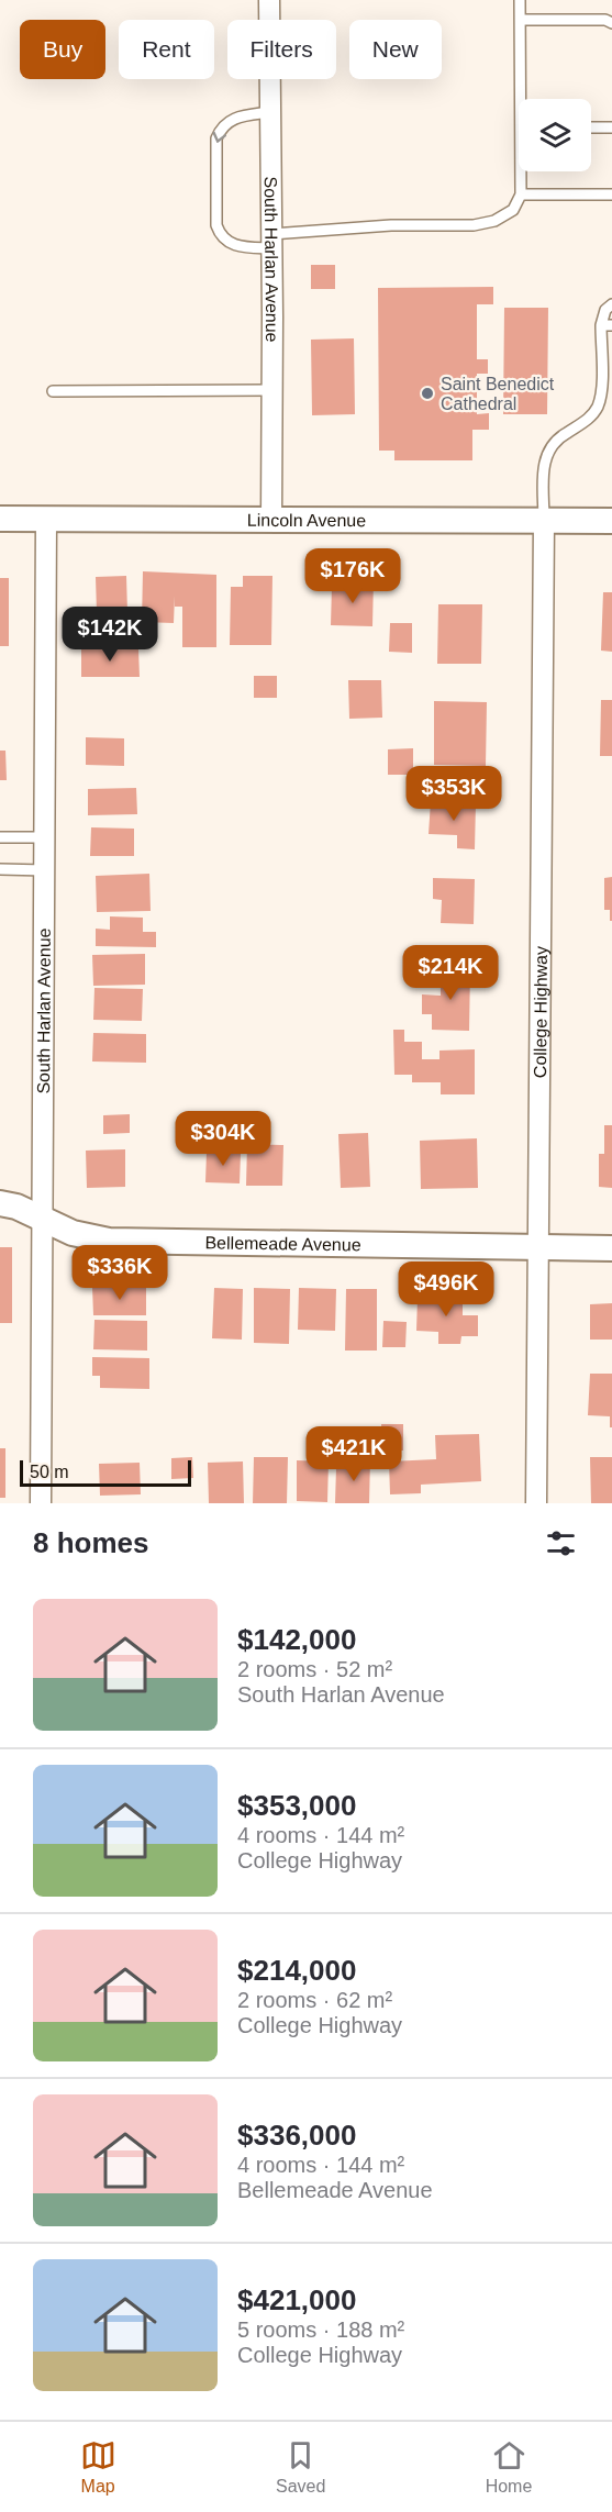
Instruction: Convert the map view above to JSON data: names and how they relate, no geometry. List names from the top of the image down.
{
  "streets": {
    "street": [
      "South Harlan Avenue",
      "Lincoln Avenue",
      "College Highway",
      "Bellemeade Avenue"
    ]
  },
  "crossings": [
    ["South Harlan Avenue", "Lincoln Avenue"],
    ["South Harlan Avenue", "Bellemeade Avenue"],
    ["Lincoln Avenue", "College Highway"],
    ["College Highway", "Bellemeade Avenue"]
  ],
  "places": ["Saint Benedict Cathedral"],
  "scale_bar": "50 m",
  "page": {
    "chip": [
      "Buy",
      "Rent",
      "Filters",
      "New"
    ],
    "price": [
      "$176K",
      "$142K",
      "$353K",
      "$214K",
      "$304K",
      "$336K",
      "$496K",
      "$421K"
    ],
    "scale": "50 m",
    "heading": "8 homes",
    "list": [
      {
        "name": "$142,000",
        "note": "2 rooms · 52 m² · South Harlan Avenue"
      },
      {
        "name": "$353,000",
        "note": "4 rooms · 144 m² · College Highway"
      },
      {
        "name": "$214,000",
        "note": "2 rooms · 62 m² · College Highway"
      },
      {
        "name": "$336,000",
        "note": "4 rooms · 144 m² · Bellemeade Avenue"
      },
      {
        "name": "$421,000",
        "note": "5 rooms · 188 m² · College Highway"
      }
    ],
    "tabs": ["Map", "Saved", "Home"]
  }
}
